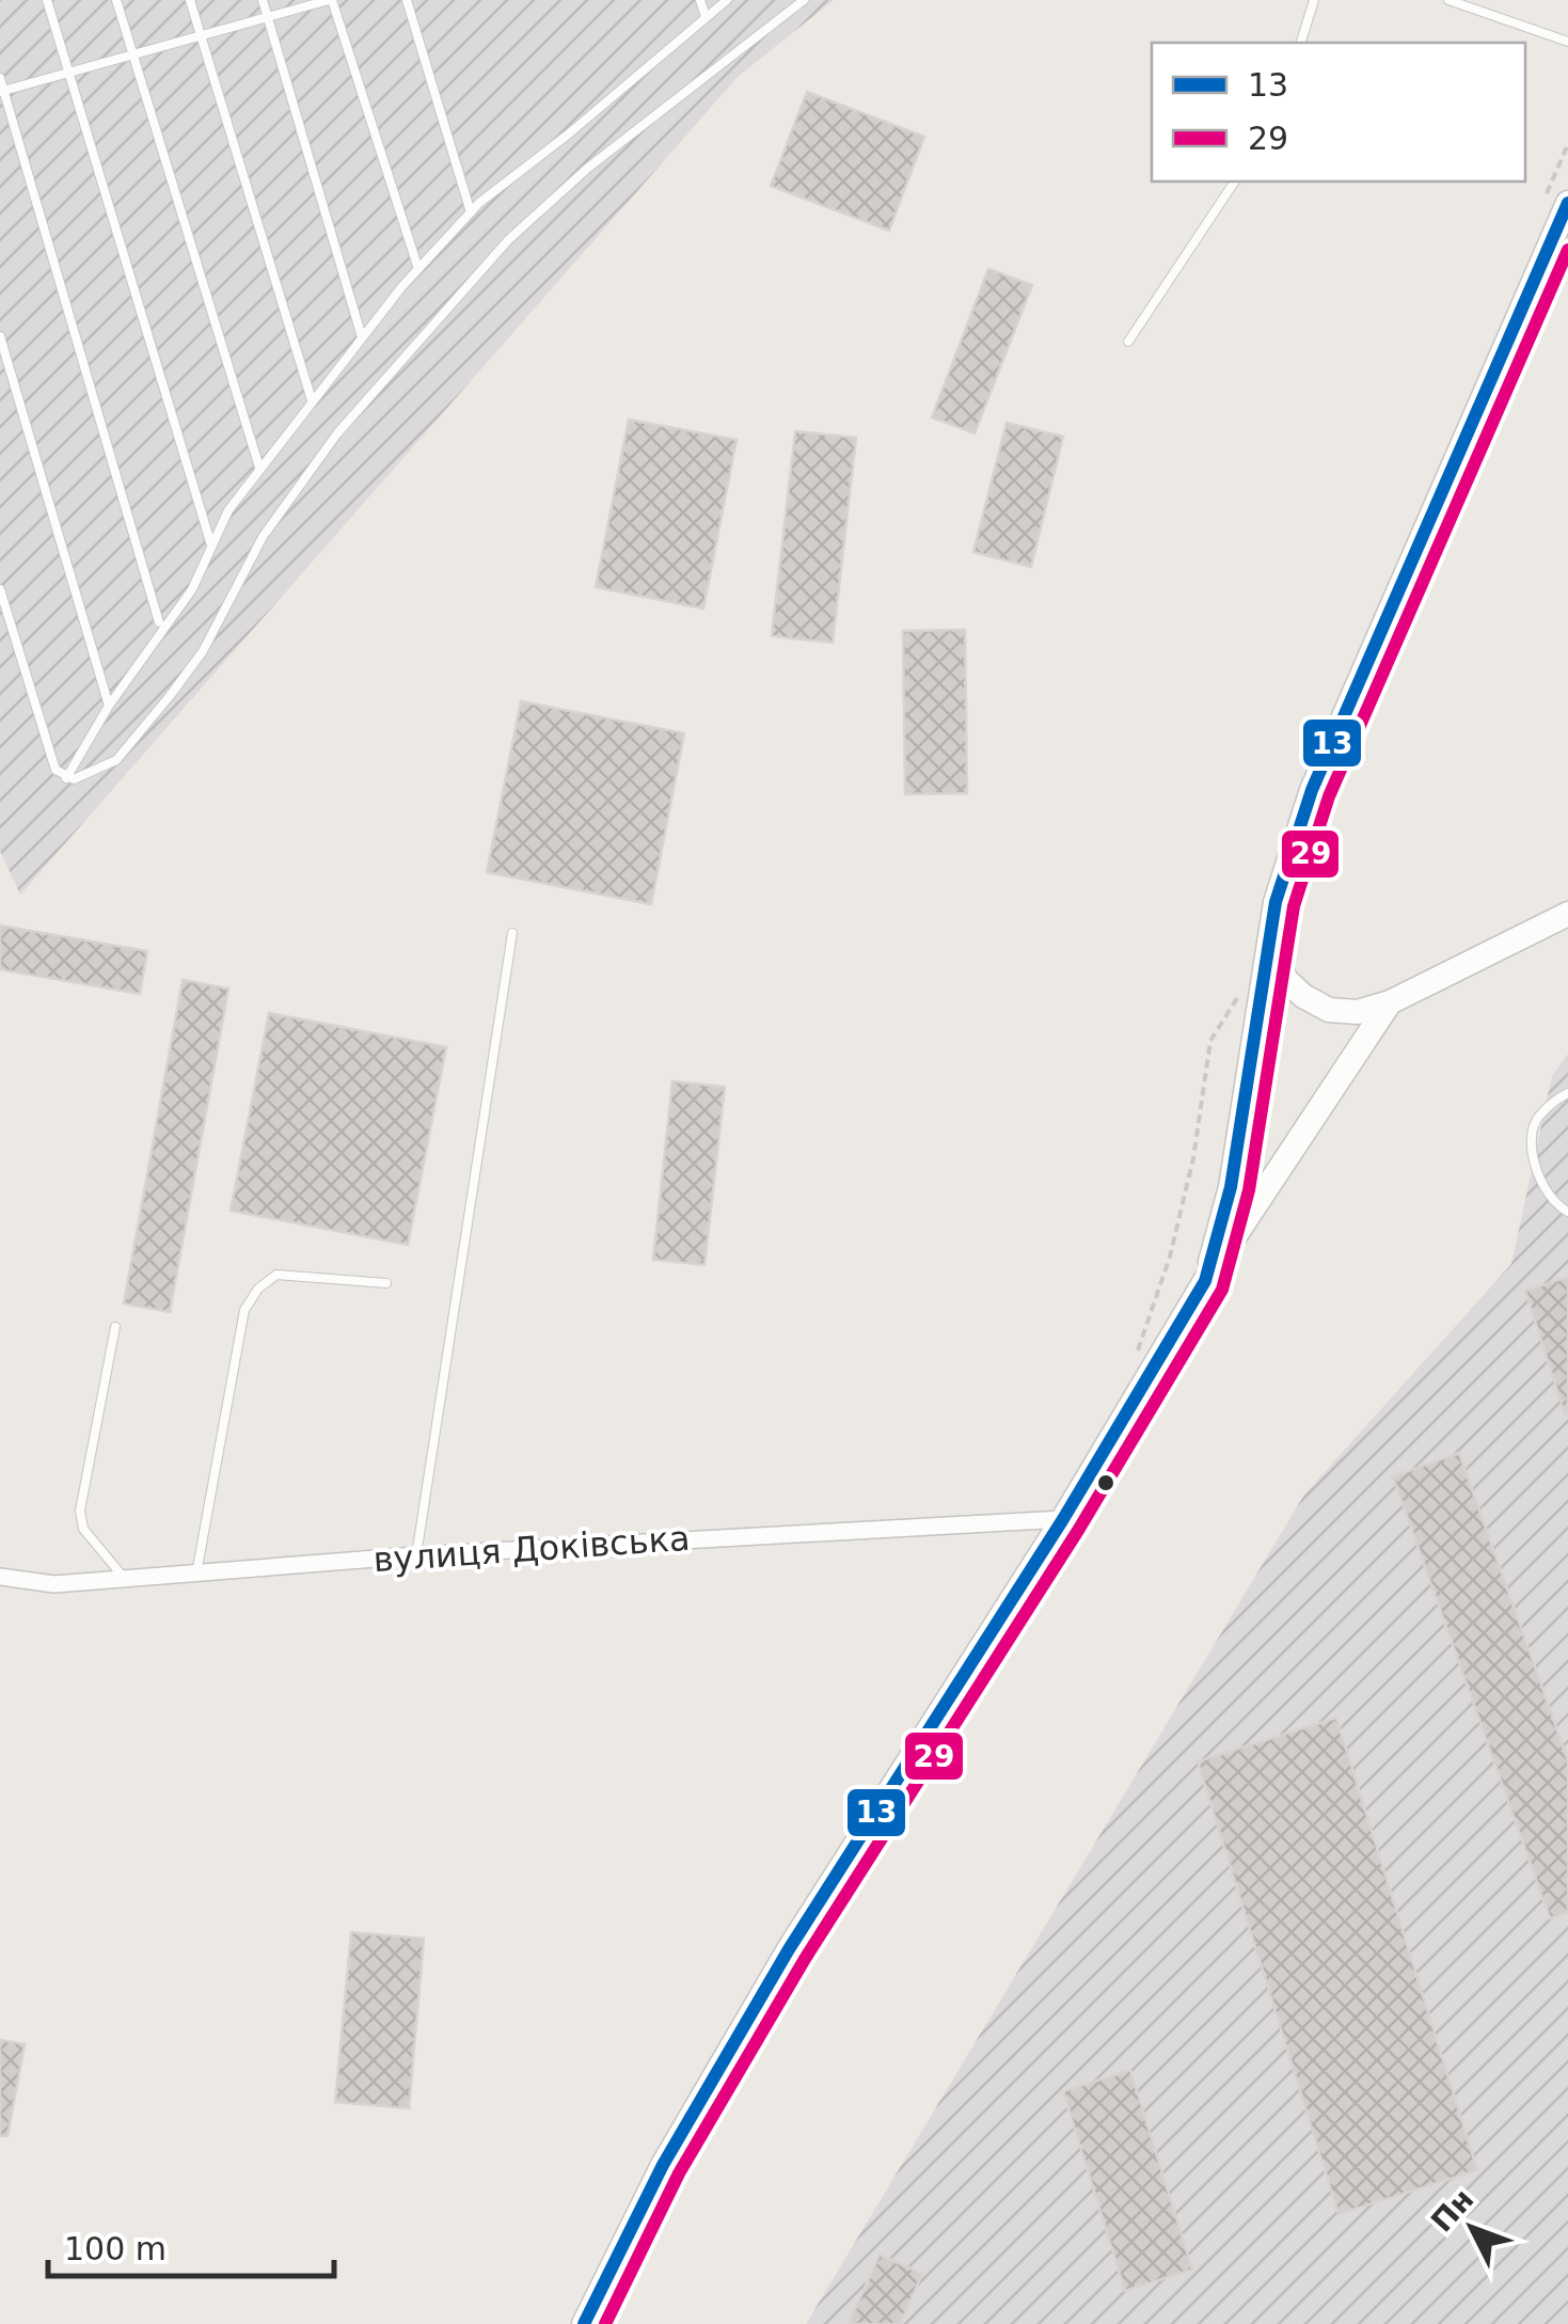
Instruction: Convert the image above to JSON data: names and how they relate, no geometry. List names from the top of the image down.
{
  "streets": {
    "street": ["вулиця Доківська"]
  },
  "lines": ["transit line 13", "transit line 29"],
  "legend": ["13", "29"],
  "scale_bar": "100 m",
  "north": "top left"
}
